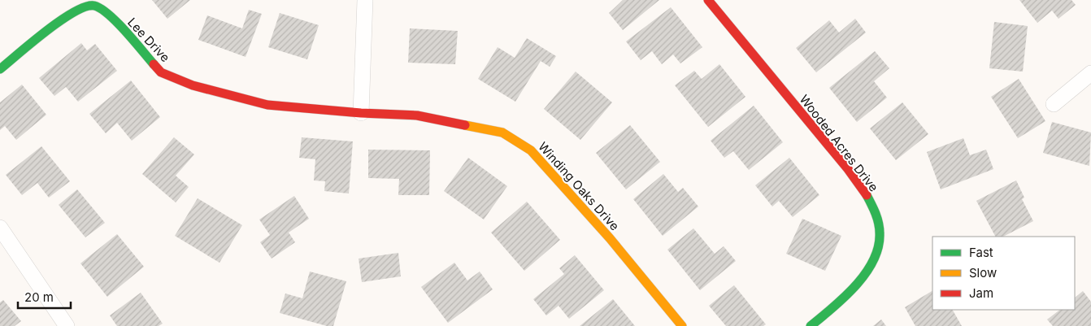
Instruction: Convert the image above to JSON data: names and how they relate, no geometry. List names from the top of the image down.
{
  "streets": {
    "street": ["Lee Drive", "Wooded Acres Drive", "Winding Oaks Drive"]
  },
  "crossings": [
    ["Lee Drive", "Winding Oaks Drive"]
  ],
  "legend": ["Fast", "Slow", "Jam"],
  "scale_bar": "20 m"
}
